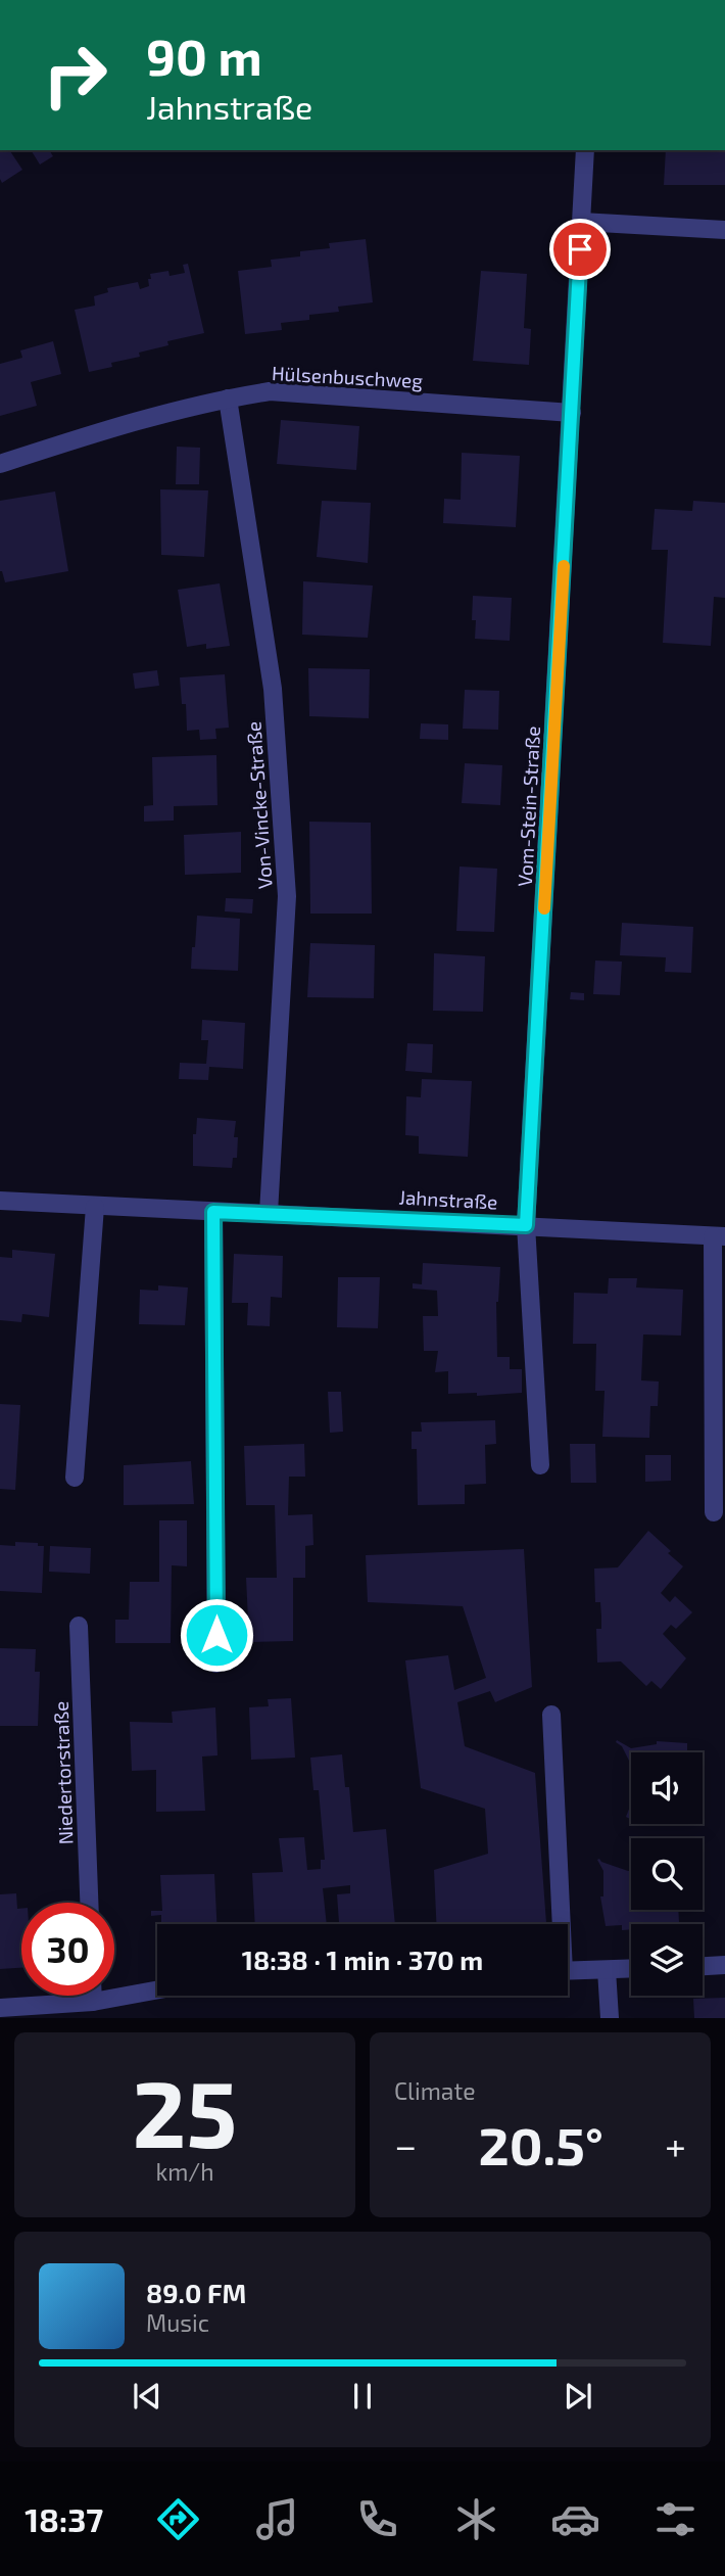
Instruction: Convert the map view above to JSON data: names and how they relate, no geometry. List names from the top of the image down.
{
  "streets": {
    "street": [
      "Hülsenbuschweg",
      "Von-Vincke-Straße",
      "Vom-Stein-Straße",
      "Jahnstraße",
      "Niedertorstraße"
    ]
  },
  "crossings": [
    ["Hülsenbuschweg", "Von-Vincke-Straße"],
    ["Hülsenbuschweg", "Vom-Stein-Straße"],
    ["Von-Vincke-Straße", "Jahnstraße"],
    ["Vom-Stein-Straße", "Jahnstraße"]
  ],
  "page": {
    "turn": ["90 m", "Jahnstraße"],
    "limit": "30",
    "trip": "18:38 · 1 min · 370 m",
    "tile": [
      ["25", "km/h"],
      "Climate"
    ],
    "heat": ["−", "20.5°", "+"],
    "song": ["89.0 FM", "Music"],
    "tabs": "18:37"
  }
}
